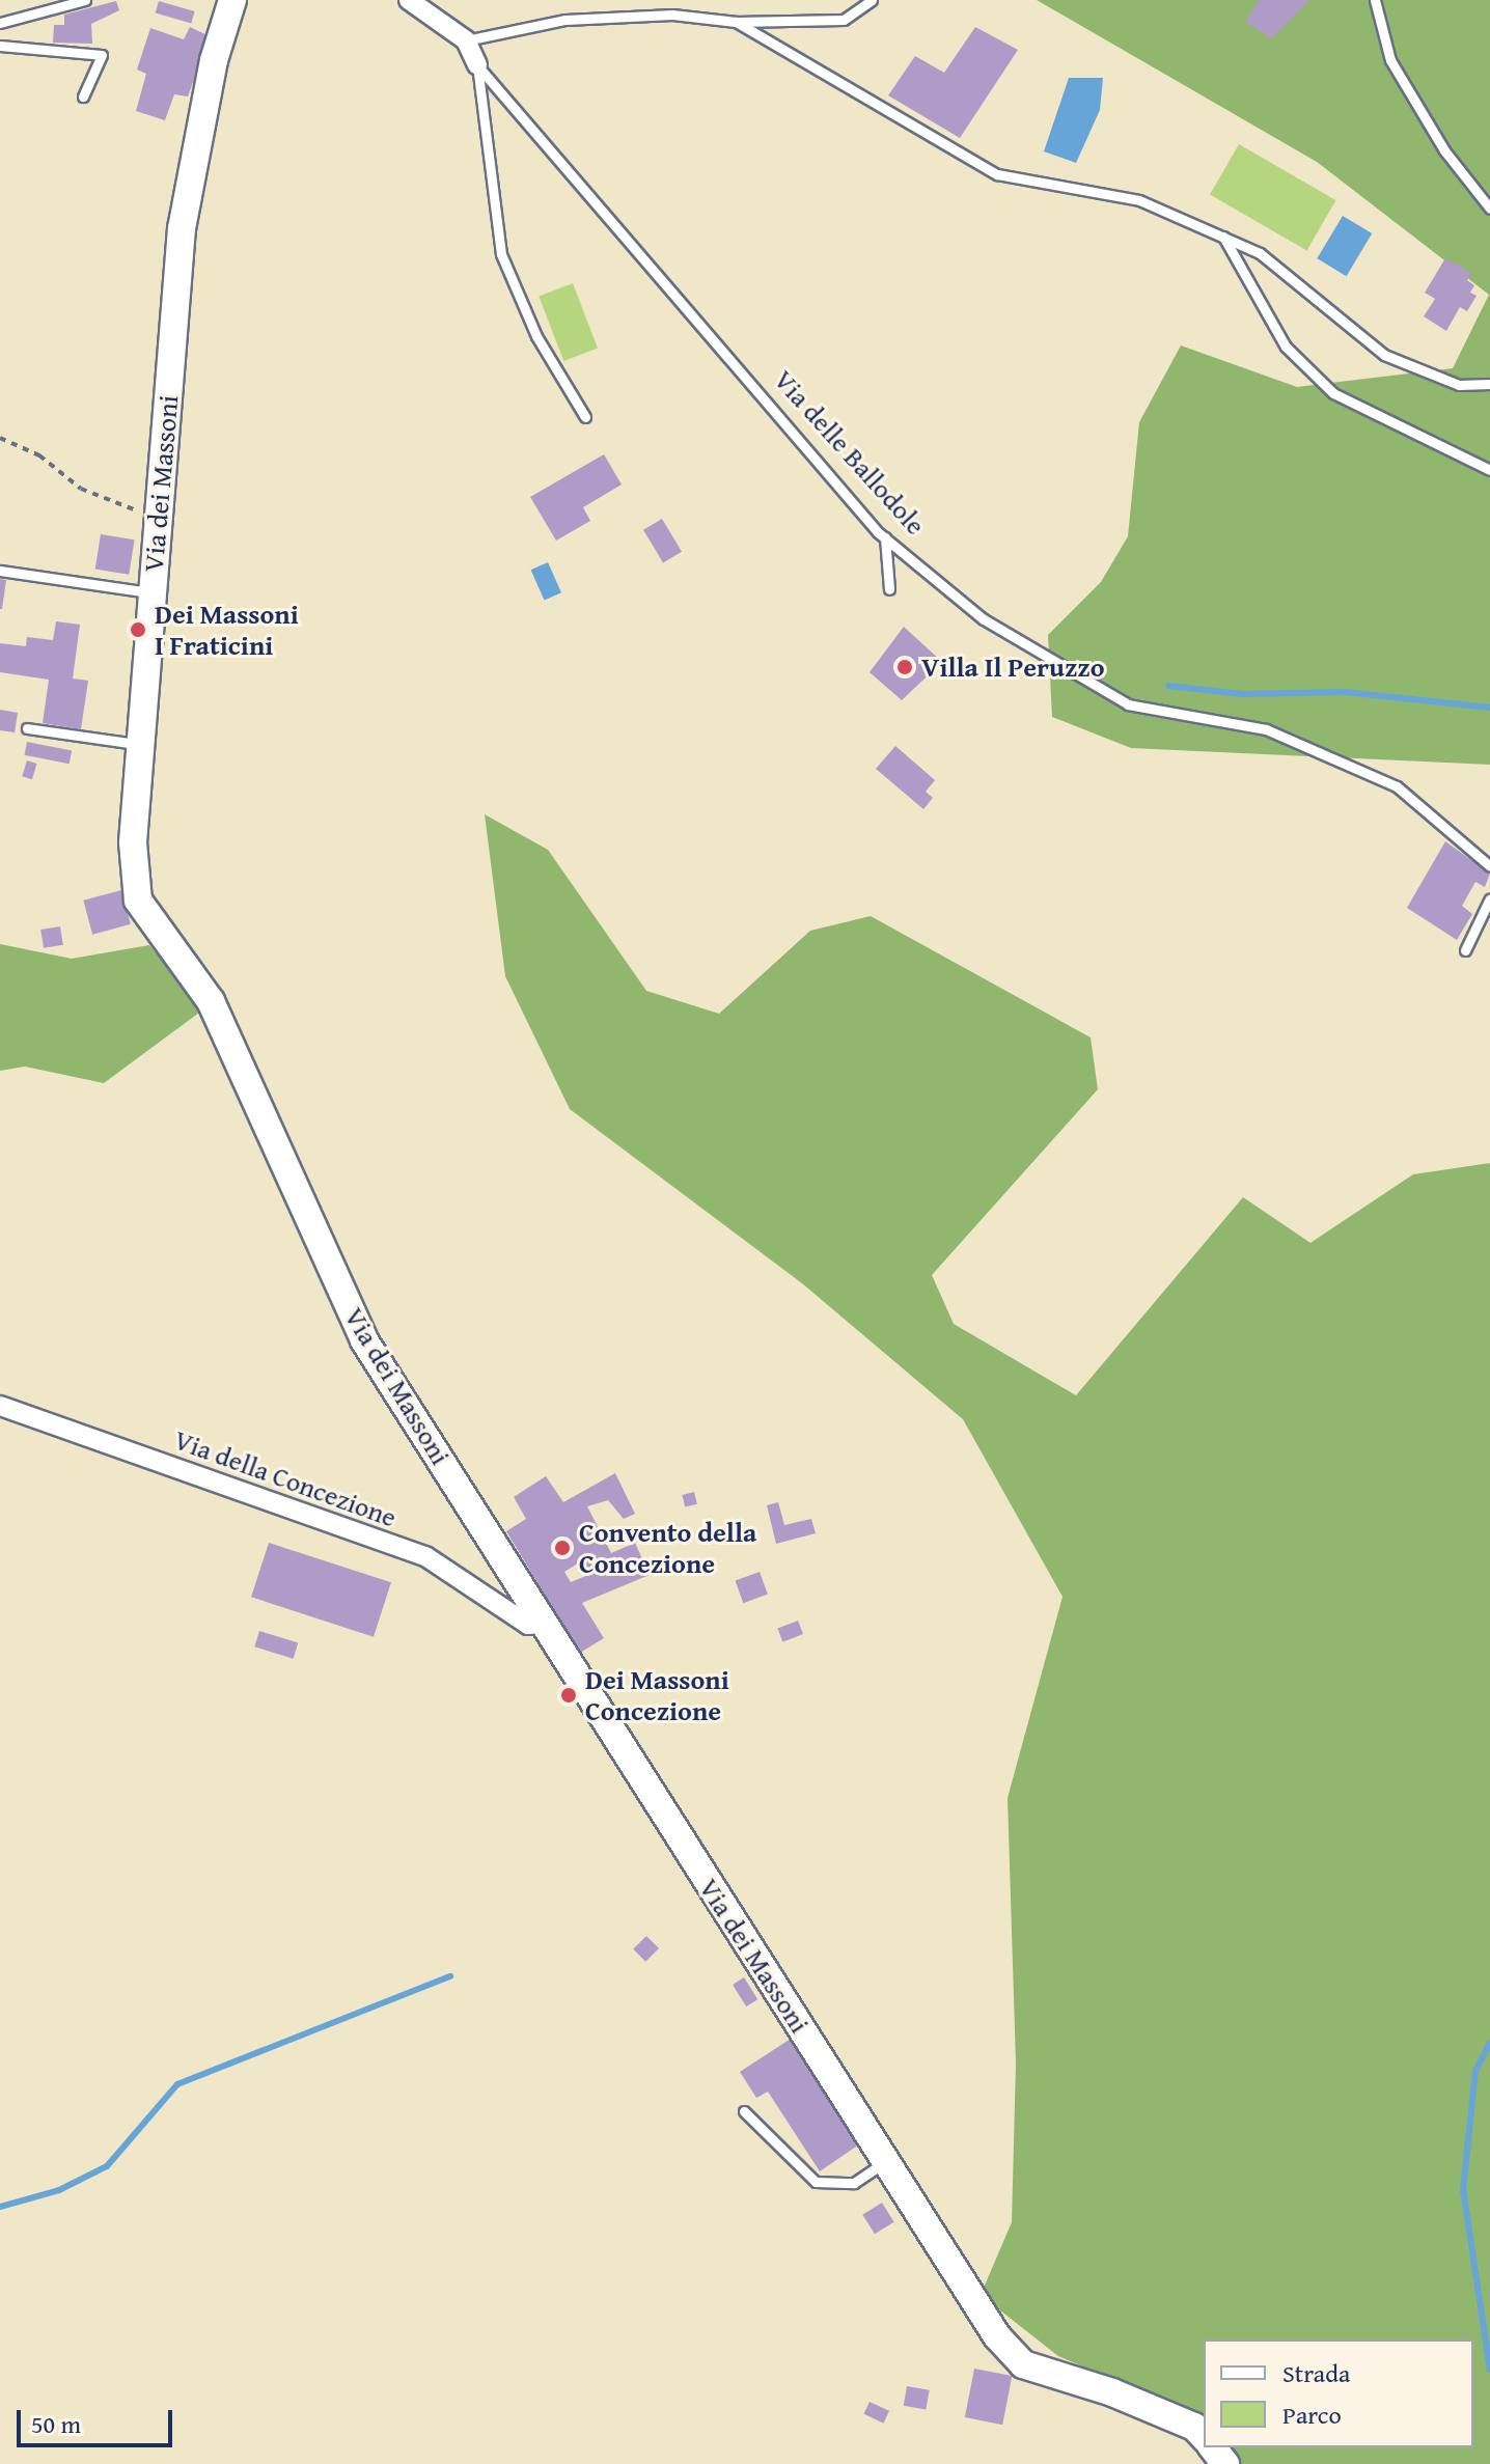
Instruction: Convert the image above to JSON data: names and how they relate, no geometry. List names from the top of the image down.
{
  "streets": {
    "street": ["Via delle Ballodole", "Via dei Massoni", "Via della Concezione"]
  },
  "crossings": [
    ["Via dei Massoni", "Via della Concezione"]
  ],
  "places": [
    "Dei Massoni I Fraticini",
    "Villa Il Peruzzo",
    "Convento della Concezione",
    "Dei Massoni Concezione"
  ],
  "legend": ["Strada", "Parco"],
  "scale_bar": "50 m"
}
